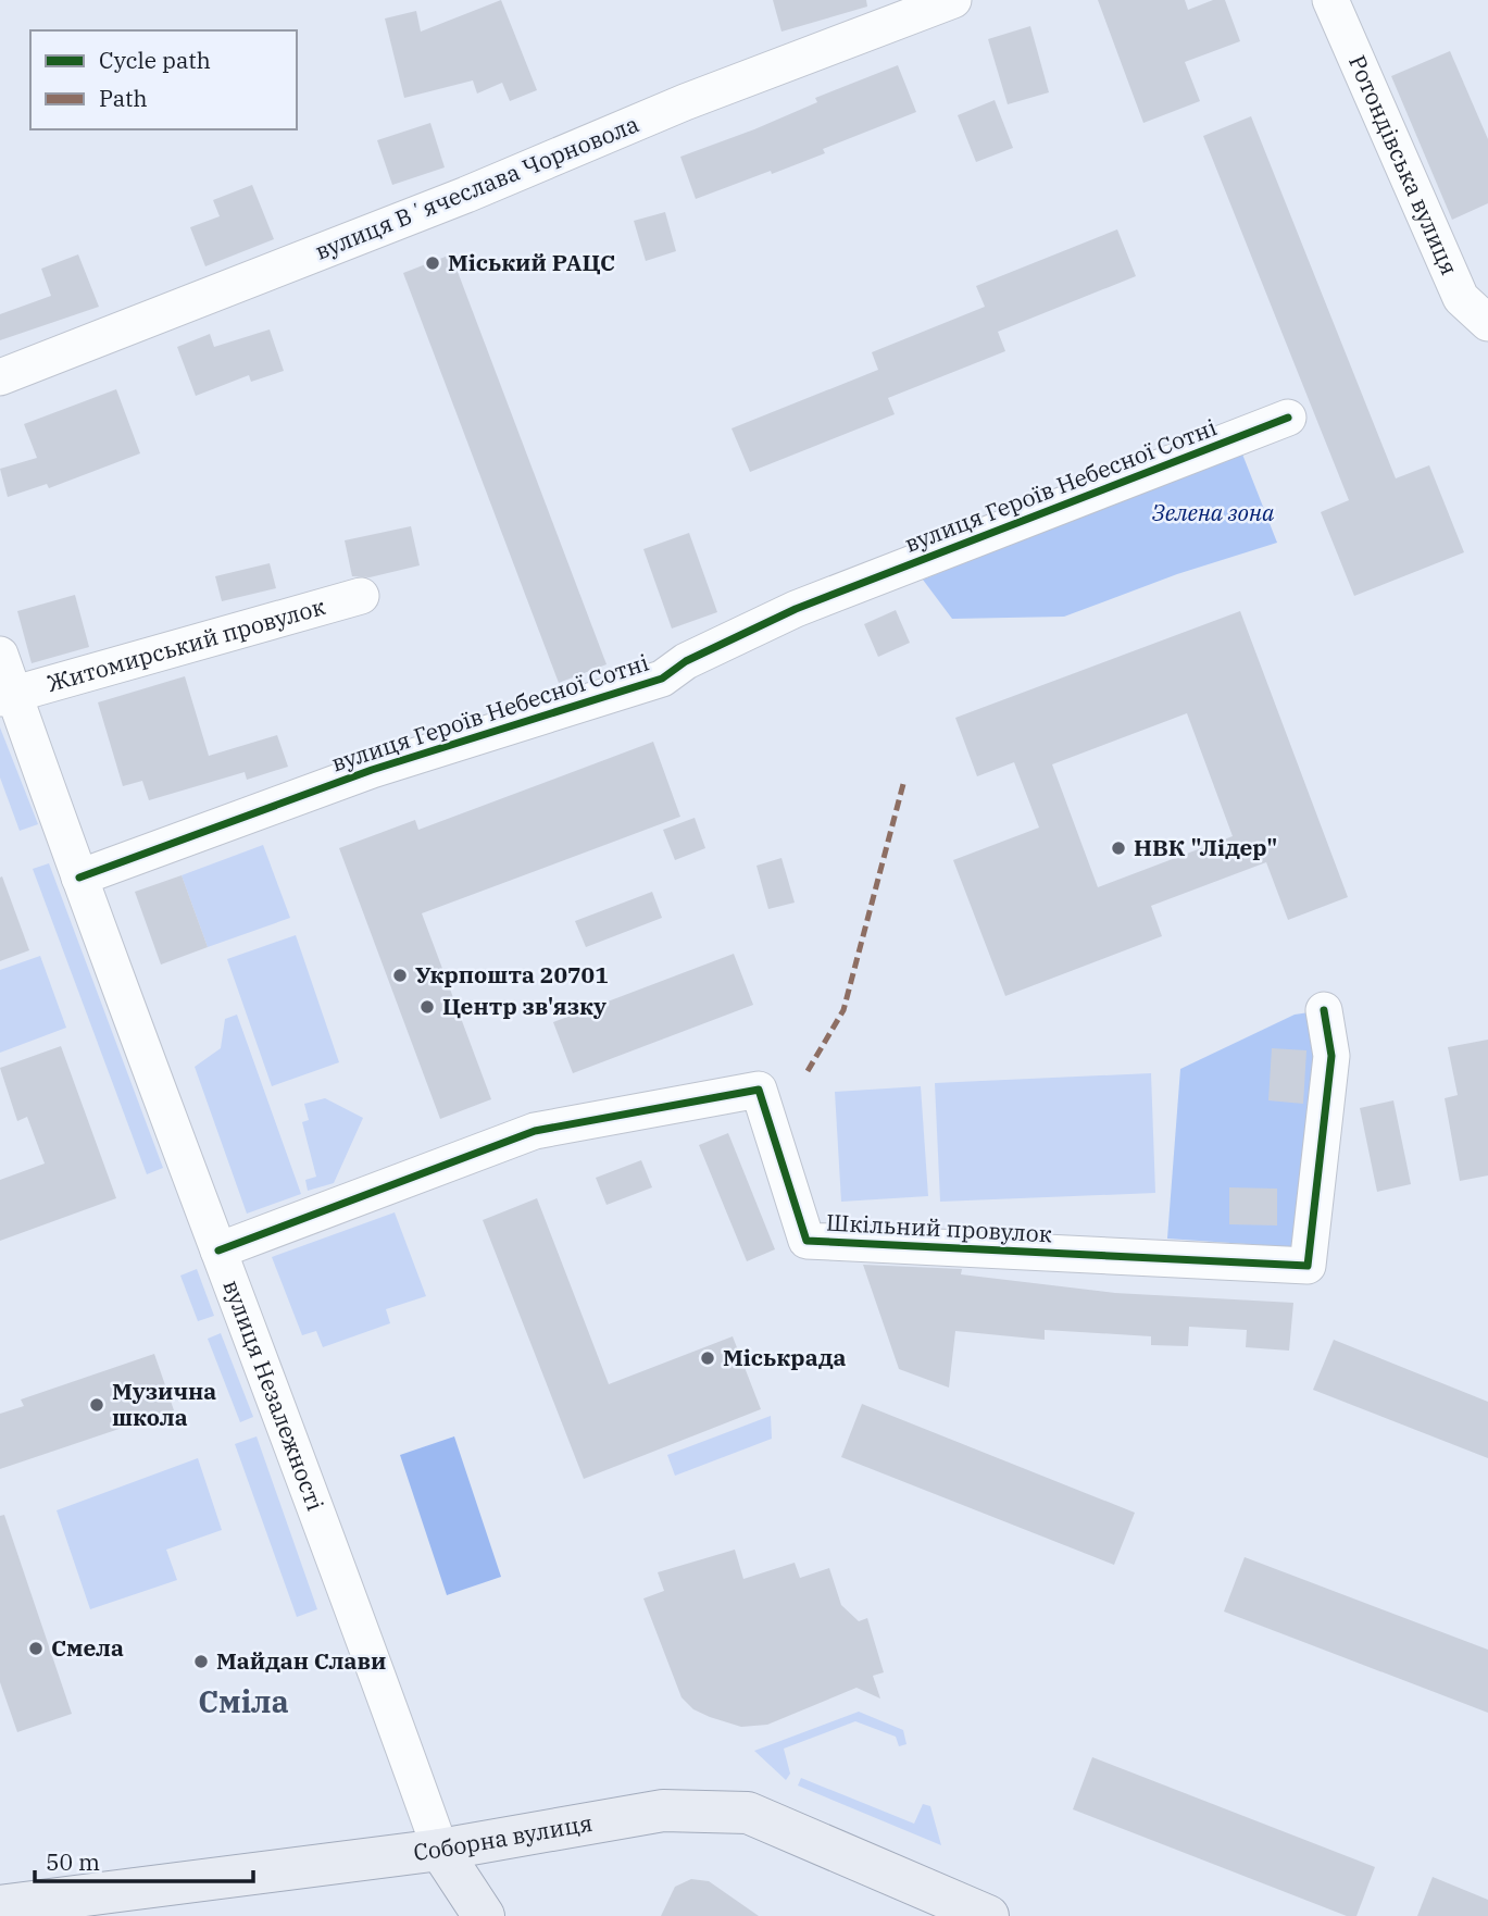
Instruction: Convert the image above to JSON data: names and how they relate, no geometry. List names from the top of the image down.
{
  "streets": {
    "main road": ["вулиця Незалежності", "Соборна вулиця"],
    "street": [
      "Ротондівська вулиця",
      "вулиця Вʼячеслава Чорновола",
      "вулиця Героїв Небесної Сотні",
      "Житомирський провулок",
      "Шкільний провулок"
    ]
  },
  "crossings": [
    ["вулиця Героїв Небесної Сотні", "вулиця Незалежності"],
    ["Житомирський провулок", "вулиця Незалежності"],
    ["Шкільний провулок", "вулиця Незалежності"],
    ["вулиця Незалежності", "Соборна вулиця"]
  ],
  "districts": ["Сміла"],
  "parks": ["Зелена зона"],
  "places": [
    "Міський РАЦС",
    "НВК \"Лідер\"",
    "Укрпошта 20701",
    "Центр зв'язку",
    "Міськрада",
    "Музична школа",
    "Смела",
    "Майдан Слави"
  ],
  "legend": ["Cycle path", "Path"],
  "scale_bar": "50 m"
}
